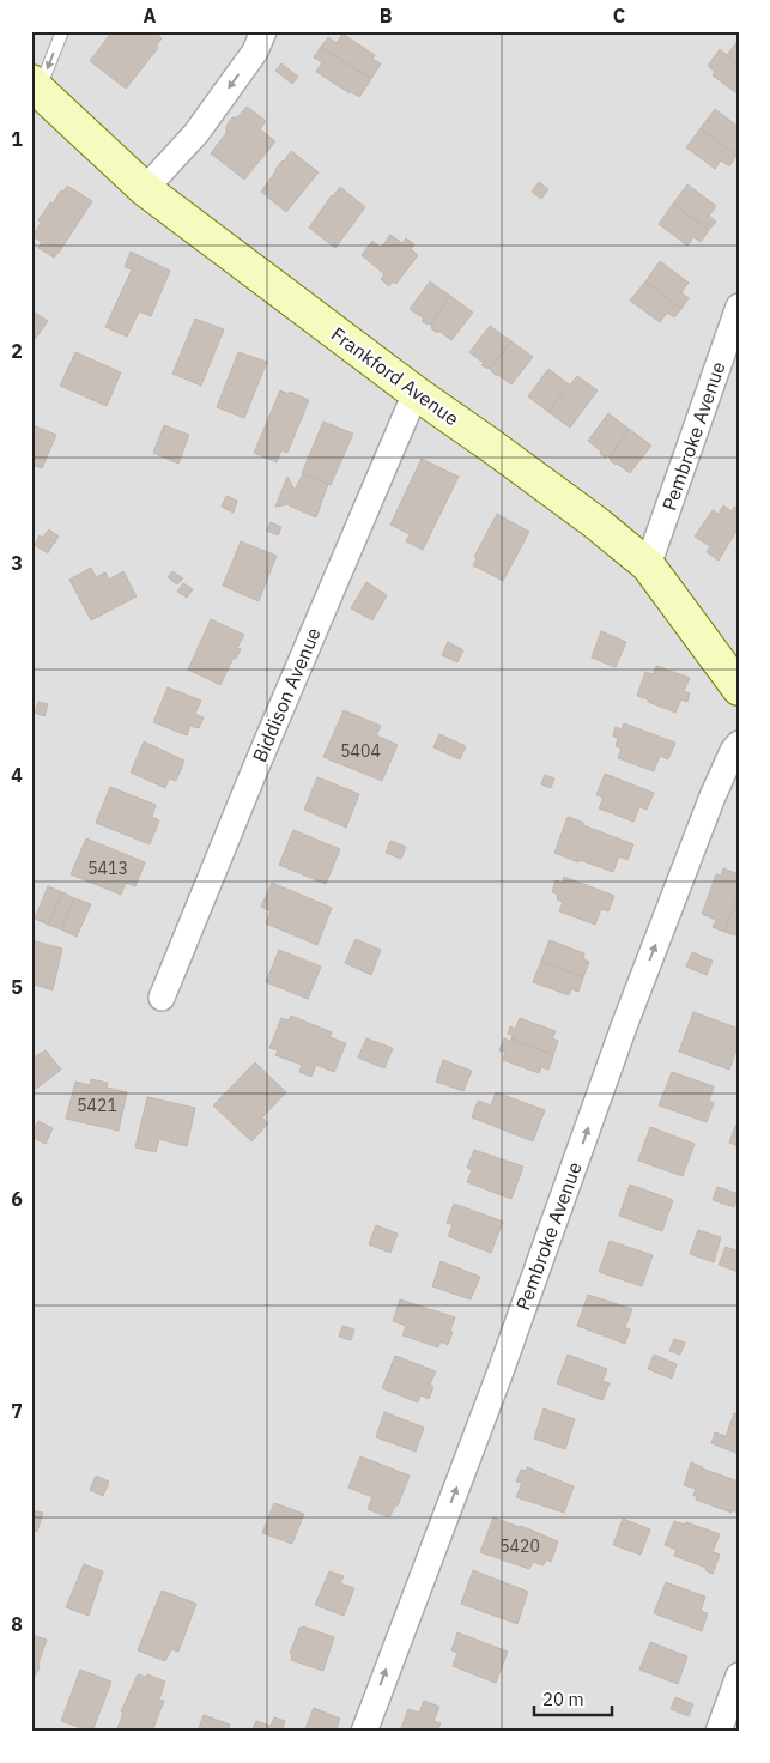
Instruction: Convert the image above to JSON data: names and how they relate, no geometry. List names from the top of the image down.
{
  "streets": {
    "street": ["Frankford Avenue", "Pembroke Avenue", "Biddison Avenue"]
  },
  "crossings": [
    ["Frankford Avenue", "Pembroke Avenue"],
    ["Frankford Avenue", "Biddison Avenue"]
  ],
  "one_way": ["Pembroke Avenue"],
  "house_numbers": [
    "5404",
    "5413",
    "5421",
    "5420"
  ],
  "scale_bar": "20 m",
  "grid": {
    "columns": ["A", "B", "C"],
    "rows": [
      "1",
      "2",
      "3",
      "4",
      "5",
      "6",
      "7",
      "8"
    ]
  }
}
